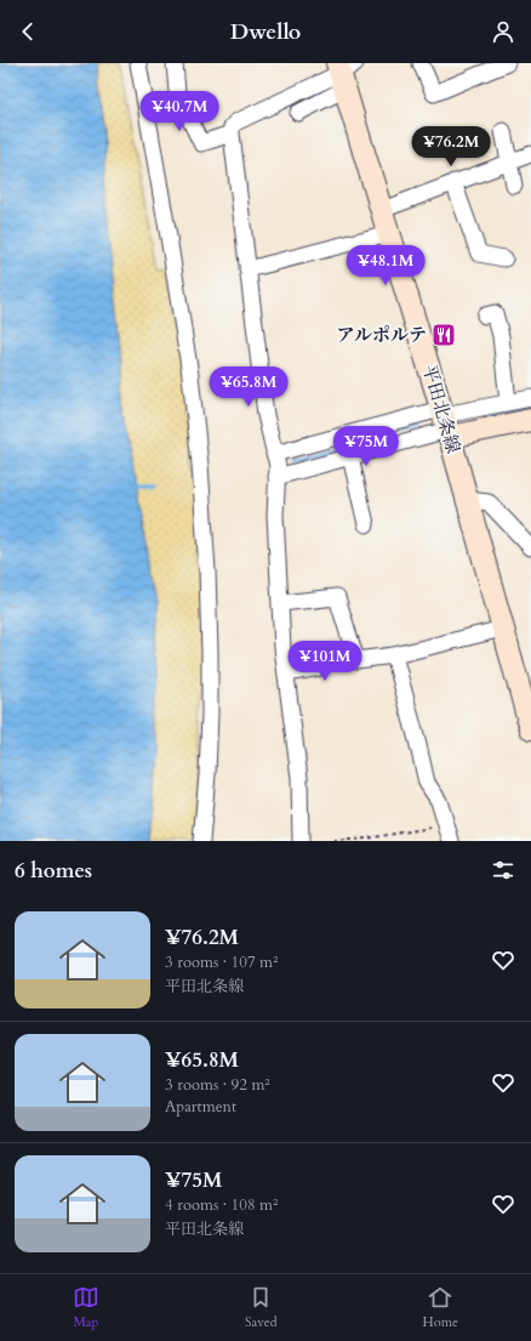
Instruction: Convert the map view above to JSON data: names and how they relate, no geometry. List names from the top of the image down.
{
  "streets": {
    "main road": ["平田北条線"]
  },
  "places": {
    "restaurant": ["アルポルテ"]
  },
  "page": {
    "header": "Dwello",
    "price": [
      "¥40.7M",
      "¥76.2M",
      "¥48.1M",
      "¥65.8M",
      "¥75M",
      "¥101M"
    ],
    "heading": "6 homes",
    "list": [
      {
        "name": "¥76.2M",
        "note": "3 rooms · 107 m² · 平田北条線"
      },
      {
        "name": "¥65.8M",
        "note": "3 rooms · 92 m² · Apartment"
      },
      {
        "name": "¥75M",
        "note": "4 rooms · 108 m² · 平田北条線"
      }
    ],
    "tabs": ["Map", "Saved", "Home"]
  }
}
